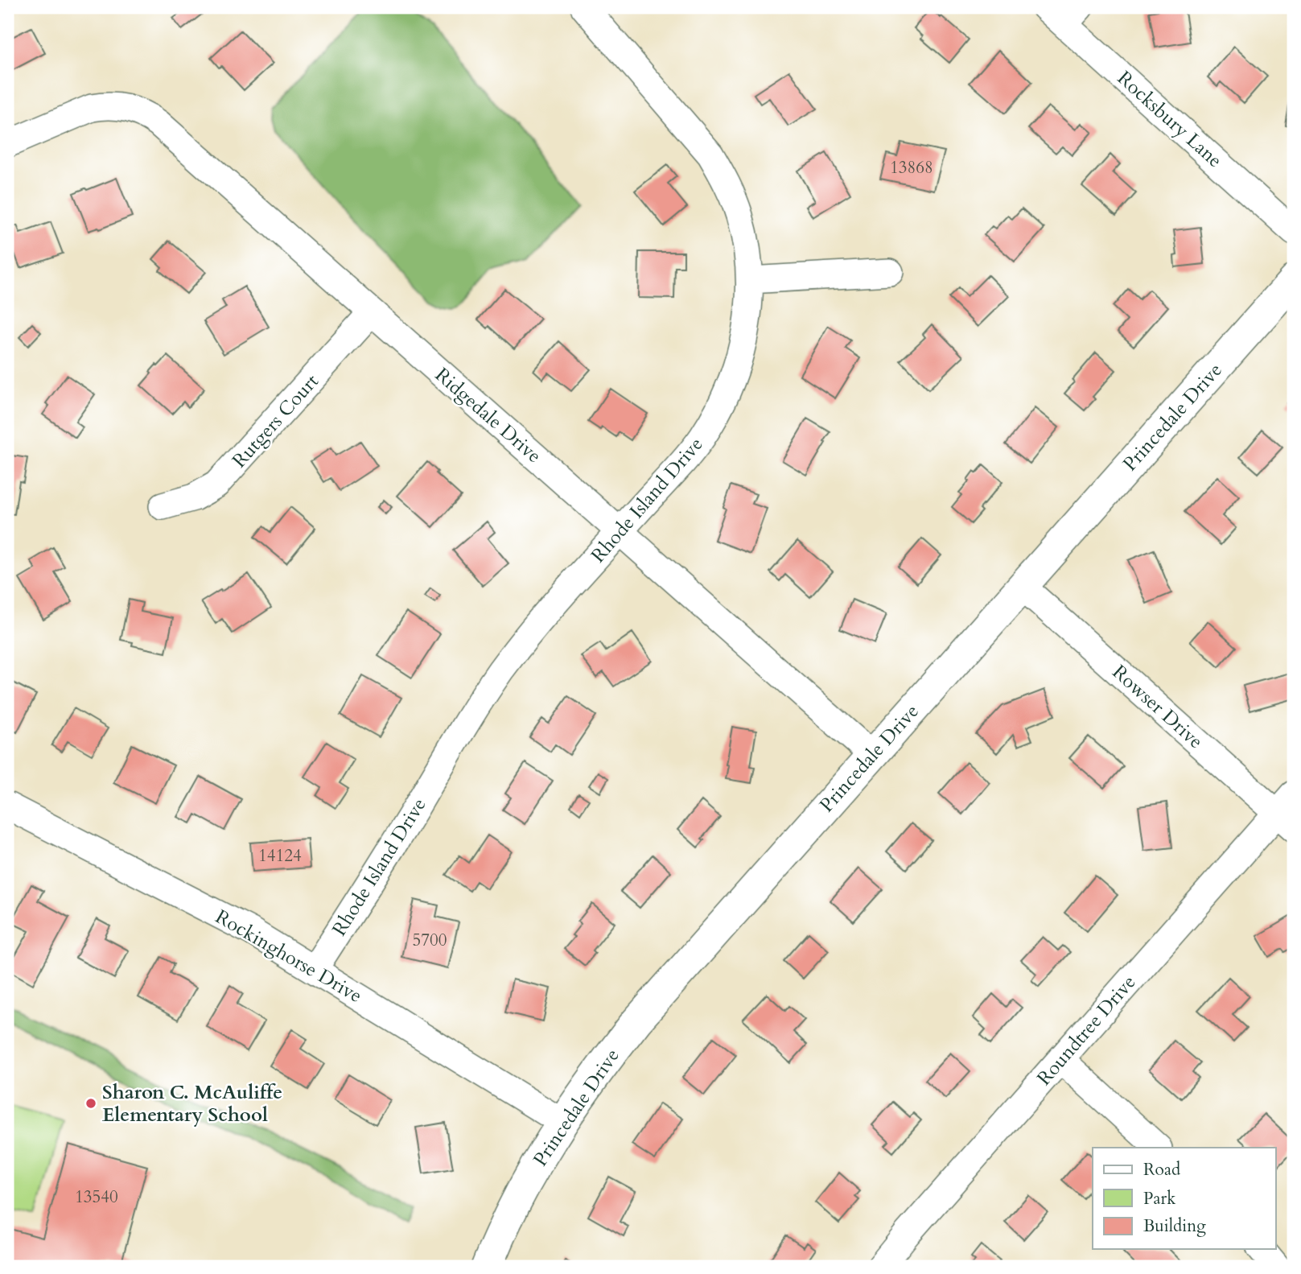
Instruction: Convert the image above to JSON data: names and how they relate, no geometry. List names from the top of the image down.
{
  "streets": {
    "street": [
      "Rocksbury Lane",
      "Ridgedale Drive",
      "Princedale Drive",
      "Rutgers Court",
      "Rhode Island Drive",
      "Rowser Drive",
      "Rockinghorse Drive",
      "Roundtree Drive"
    ]
  },
  "crossings": [
    ["Ridgedale Drive", "Princedale Drive"],
    ["Ridgedale Drive", "Rutgers Court"],
    ["Ridgedale Drive", "Rhode Island Drive"],
    ["Princedale Drive", "Rowser Drive"],
    ["Princedale Drive", "Rockinghorse Drive"],
    ["Rhode Island Drive", "Rockinghorse Drive"],
    ["Rowser Drive", "Roundtree Drive"]
  ],
  "places": ["Sharon C. McAuliffe Elementary School"],
  "house_numbers": [
    "13868",
    "14124",
    "5700",
    "13540"
  ],
  "legend": ["Road", "Park", "Building"]
}
